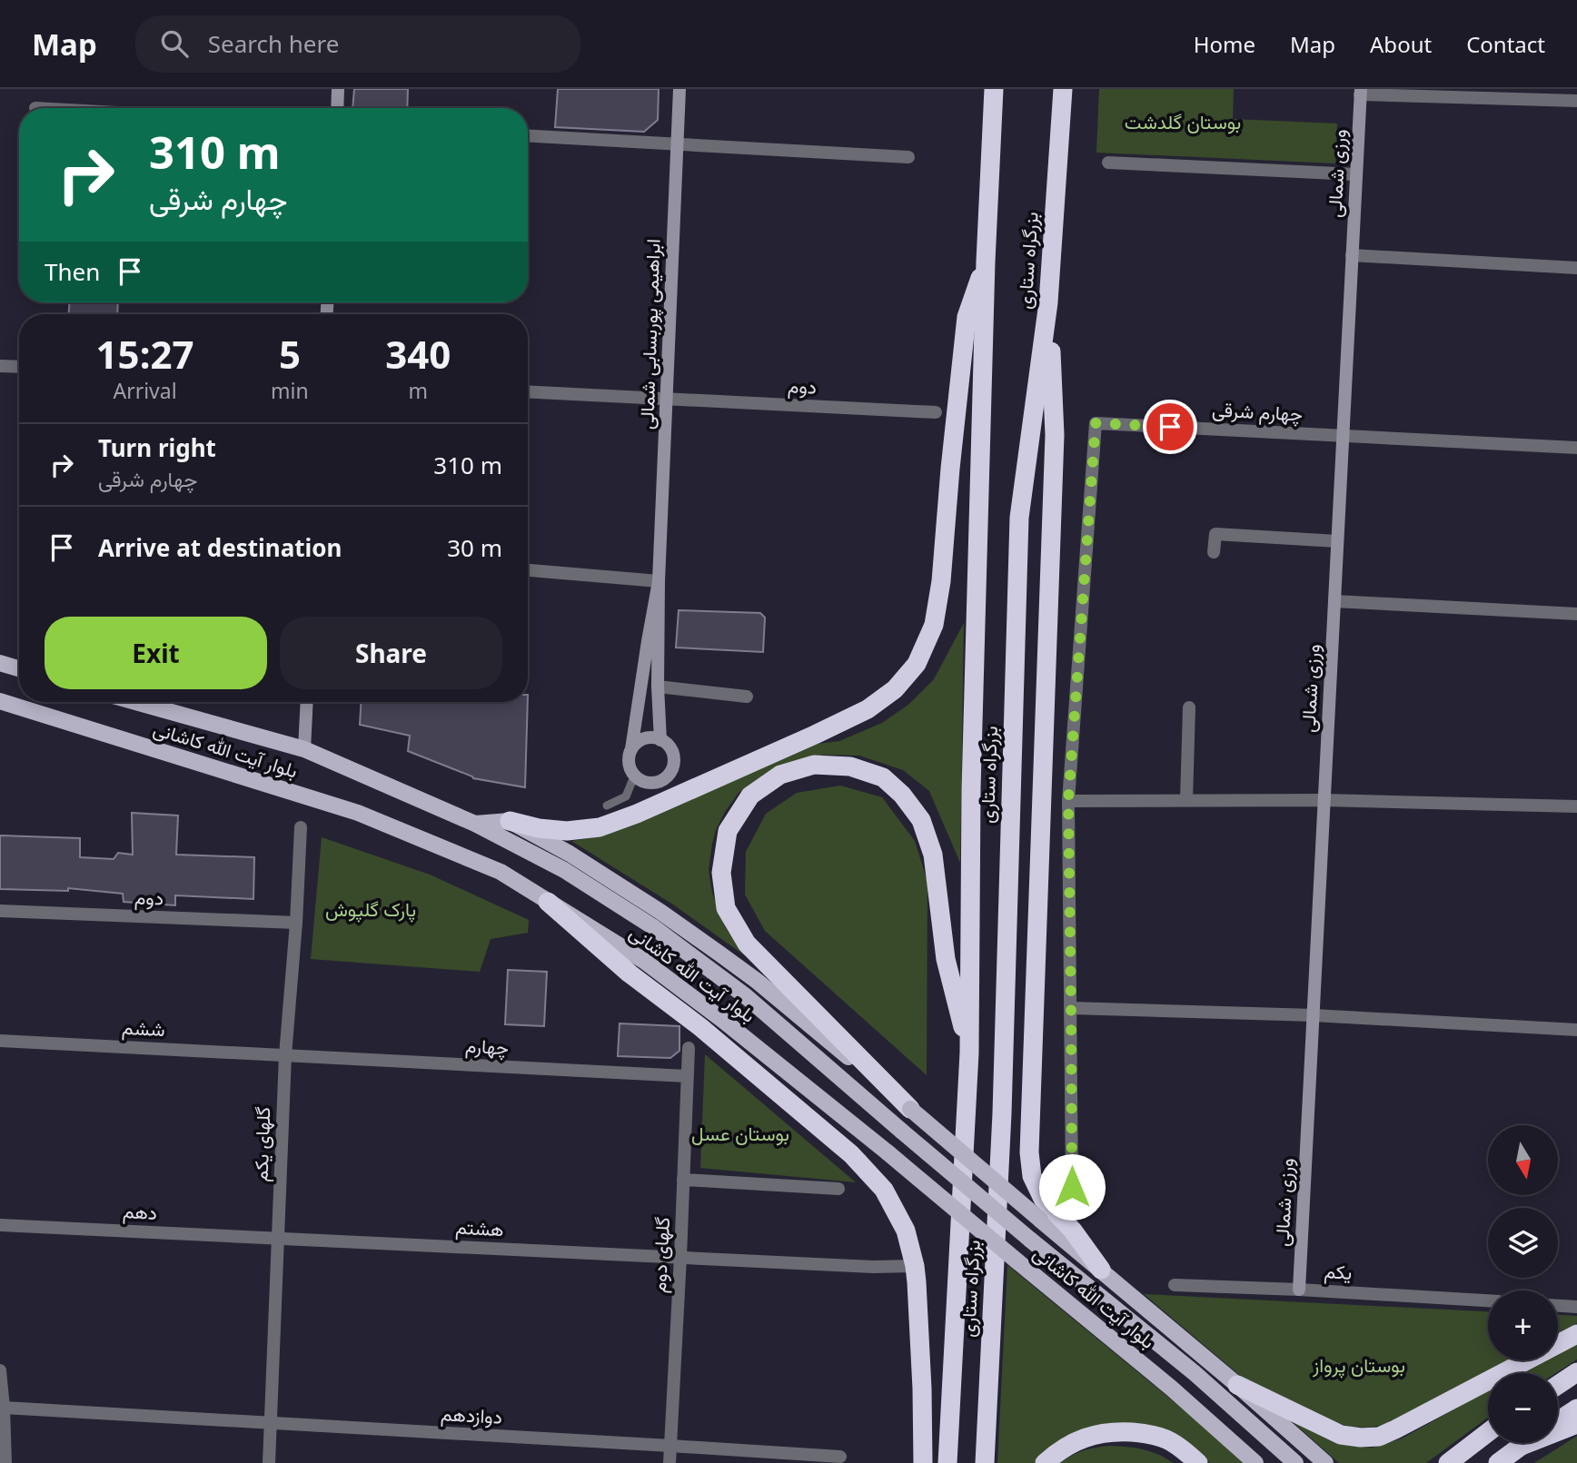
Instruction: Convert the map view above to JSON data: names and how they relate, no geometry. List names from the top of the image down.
{
  "streets": {
    "highway": ["بزرگراه ستاری"],
    "main road": ["بلوار آیت الله کاشانی"],
    "street": [
      "ورزی شمالی",
      "ابراهیمی پوربسابی شمالی",
      "دوم",
      "چهارم شرقی",
      "ششم",
      "چهارم",
      "گلهای یکم",
      "دهم",
      "هشتم",
      "گلهای دوم",
      "یکم",
      "دوازدهم"
    ]
  },
  "crossings": [
    ["ورزی شمالی", "چهارم شرقی"],
    ["ورزی شمالی", "یکم"],
    ["ابراهیمی پوربسابی شمالی", "دوم"],
    ["دوم", "گلهای یکم"],
    ["ششم", "چهارم"],
    ["ششم", "گلهای یکم"],
    ["چهارم", "گلهای یکم"],
    ["چهارم", "گلهای دوم"],
    ["گلهای یکم", "دهم"],
    ["گلهای یکم", "هشتم"],
    ["گلهای یکم", "دوازدهم"],
    ["دهم", "هشتم"],
    ["هشتم", "گلهای دوم"],
    ["گلهای دوم", "دوازدهم"]
  ],
  "parks": [
    "بوستان گلدشت",
    "پارک گلپوش",
    "بوستان عسل",
    "بوستان پرواز"
  ],
  "north": "bottom",
  "page": {
    "header": "Map",
    "search": "Search here",
    "nav": [
      "Home",
      "Map",
      "About",
      "Contact"
    ],
    "turn": ["310 m", "چهارم شرقی"],
    "then": "Then",
    "eta": [
      "15:27",
      "Arrival",
      "5",
      "min",
      "340",
      "m"
    ],
    "list": [
      {
        "name": "Turn right",
        "note": "چهارم شرقی",
        "value": "310 m"
      },
      {
        "name": "Arrive at destination",
        "value": "30 m"
      }
    ],
    "buttons": ["Exit", "Share"],
    "map_buttons": ["+", "−"]
  }
}
